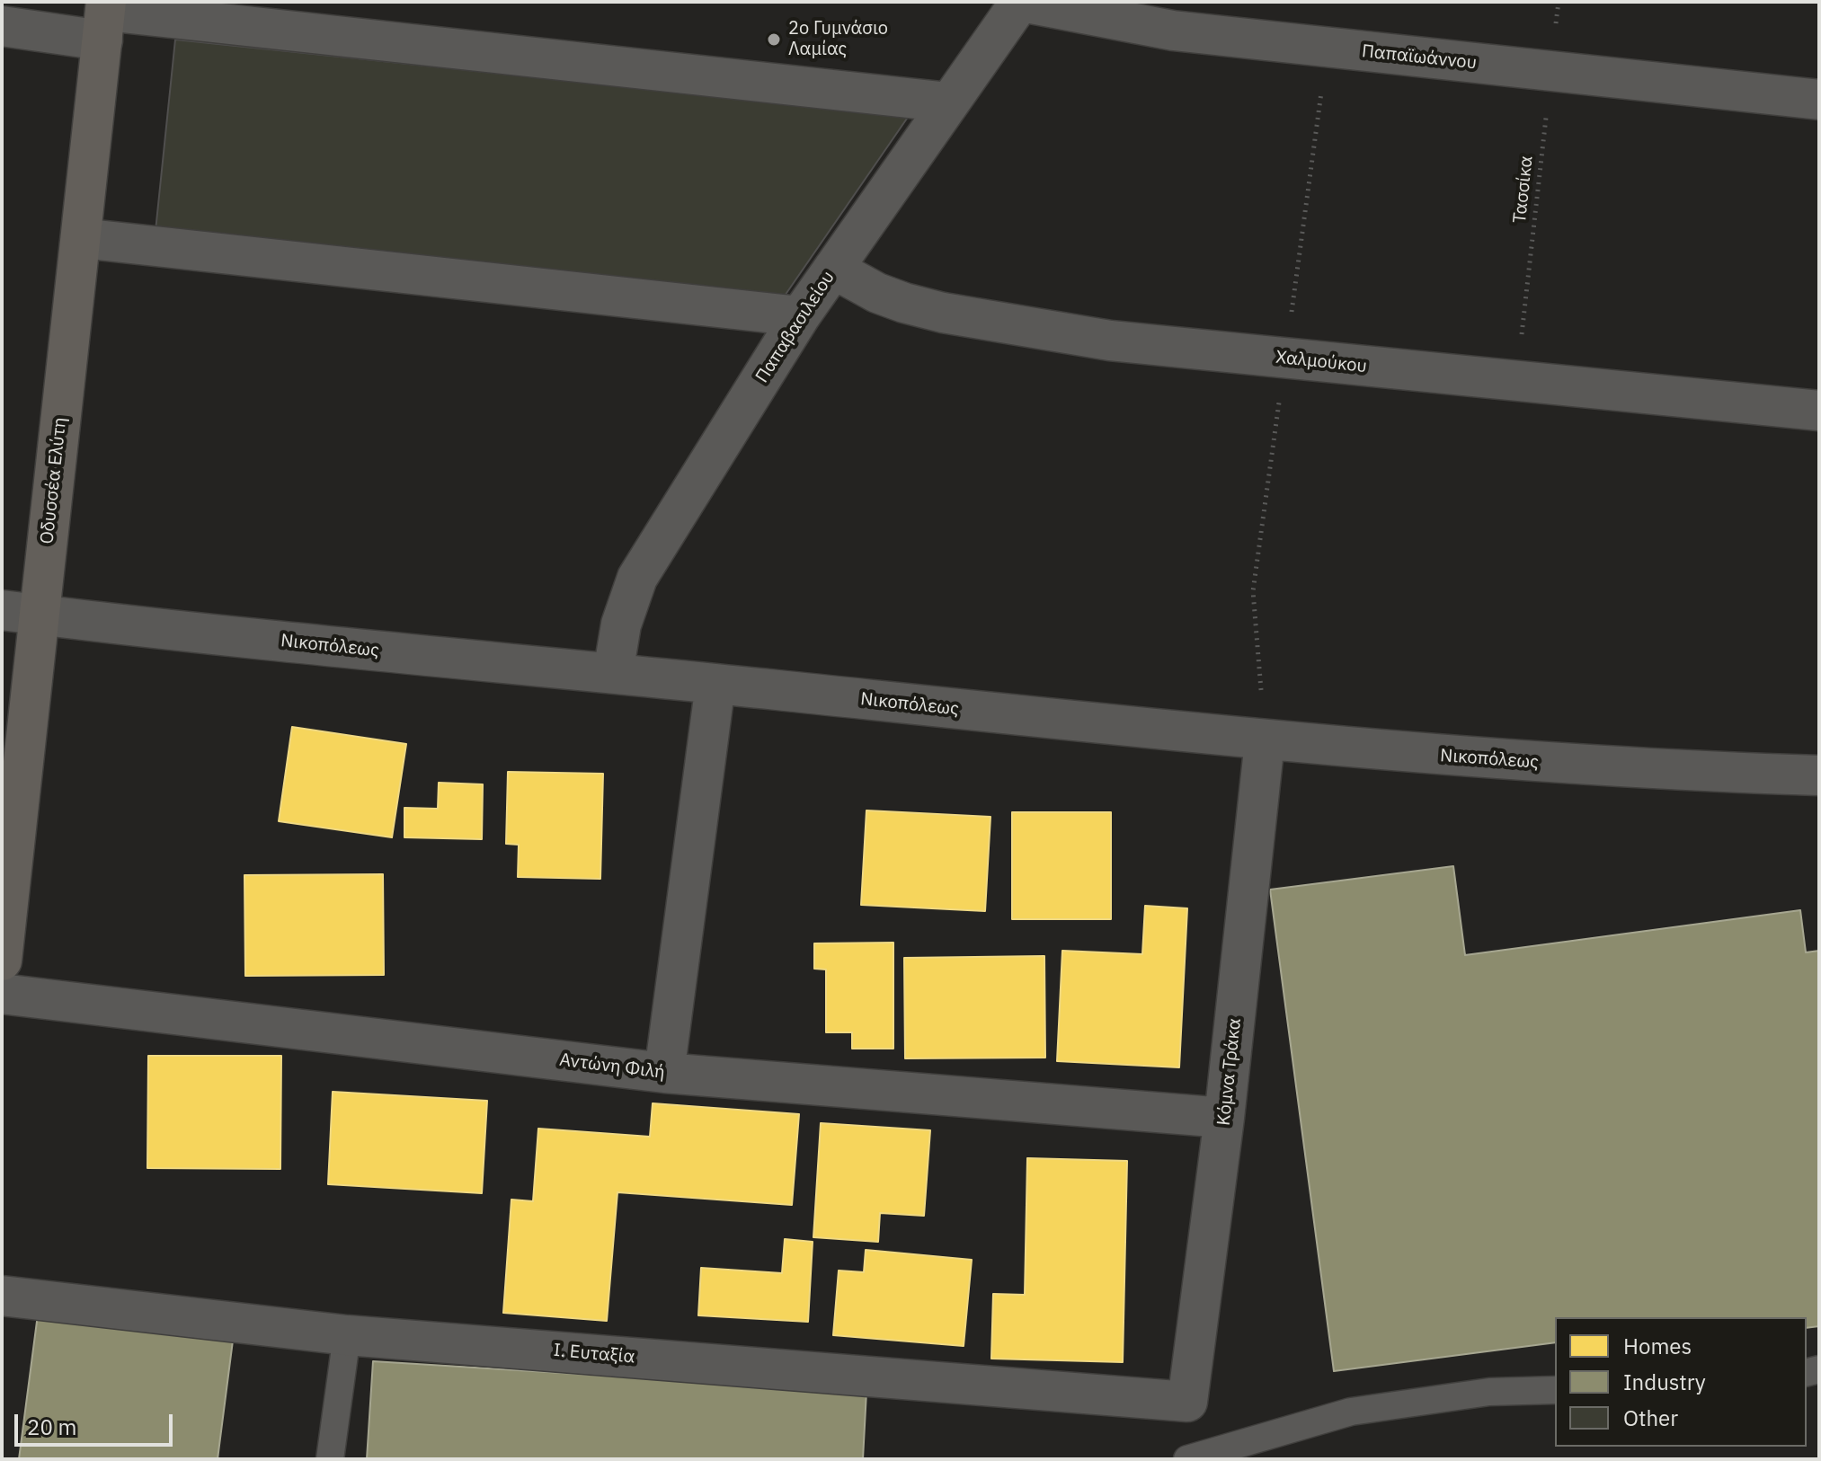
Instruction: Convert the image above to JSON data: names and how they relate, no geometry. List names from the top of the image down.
{
  "streets": {
    "street": [
      "Παπαϊωάννου",
      "Παπαβασιλείου",
      "Χαλμούκου",
      "Οδυσσέα Ελύτη",
      "Νικοπόλεως",
      "Αντώνη Φιλή",
      "Κόμνα Τράκα",
      "Ι. Ευταξία"
    ],
    "path": ["Τασσίκα"]
  },
  "crossings": [
    ["Παπαϊωάννου", "Τασσίκα"],
    ["Παπαϊωάννου", "Παπαβασιλείου"],
    ["Τασσίκα", "Χαλμούκου"],
    ["Παπαβασιλείου", "Χαλμούκου"],
    ["Παπαβασιλείου", "Νικοπόλεως"],
    ["Οδυσσέα Ελύτη", "Νικοπόλεως"],
    ["Νικοπόλεως", "Κόμνα Τράκα"],
    ["Αντώνη Φιλή", "Κόμνα Τράκα"],
    ["Κόμνα Τράκα", "Ι. Ευταξία"]
  ],
  "places": ["2ο Γυμνάσιο Λαμίας"],
  "legend": ["Homes", "Industry", "Other"],
  "scale_bar": "20 m"
}
